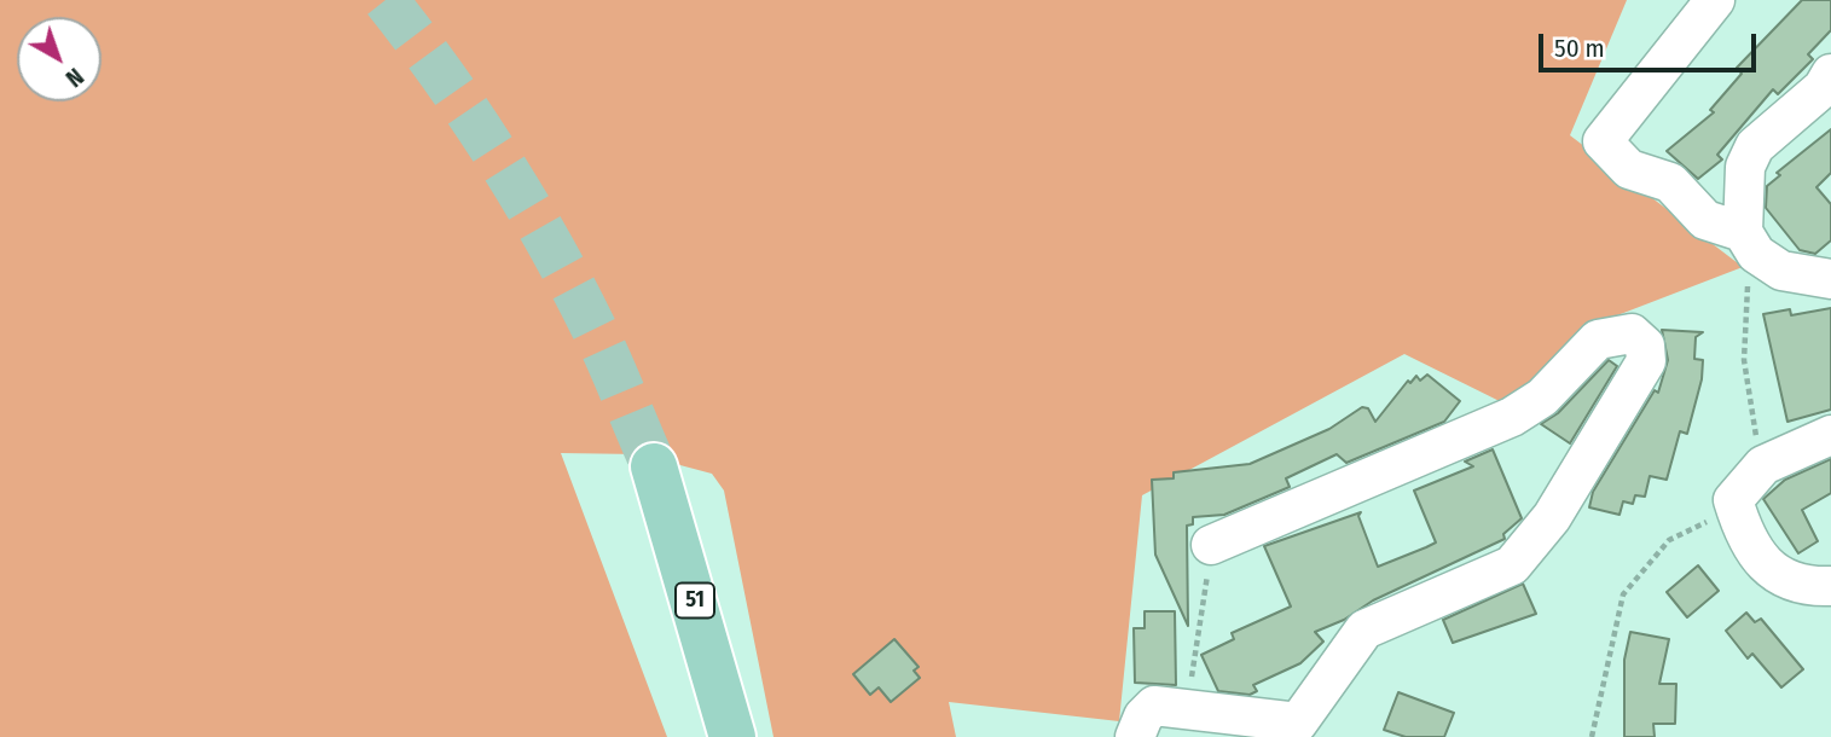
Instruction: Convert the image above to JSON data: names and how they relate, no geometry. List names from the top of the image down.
{
  "streets": {
    "main road": ["51"]
  },
  "scale_bar": "50 m",
  "north": "bottom right"
}
